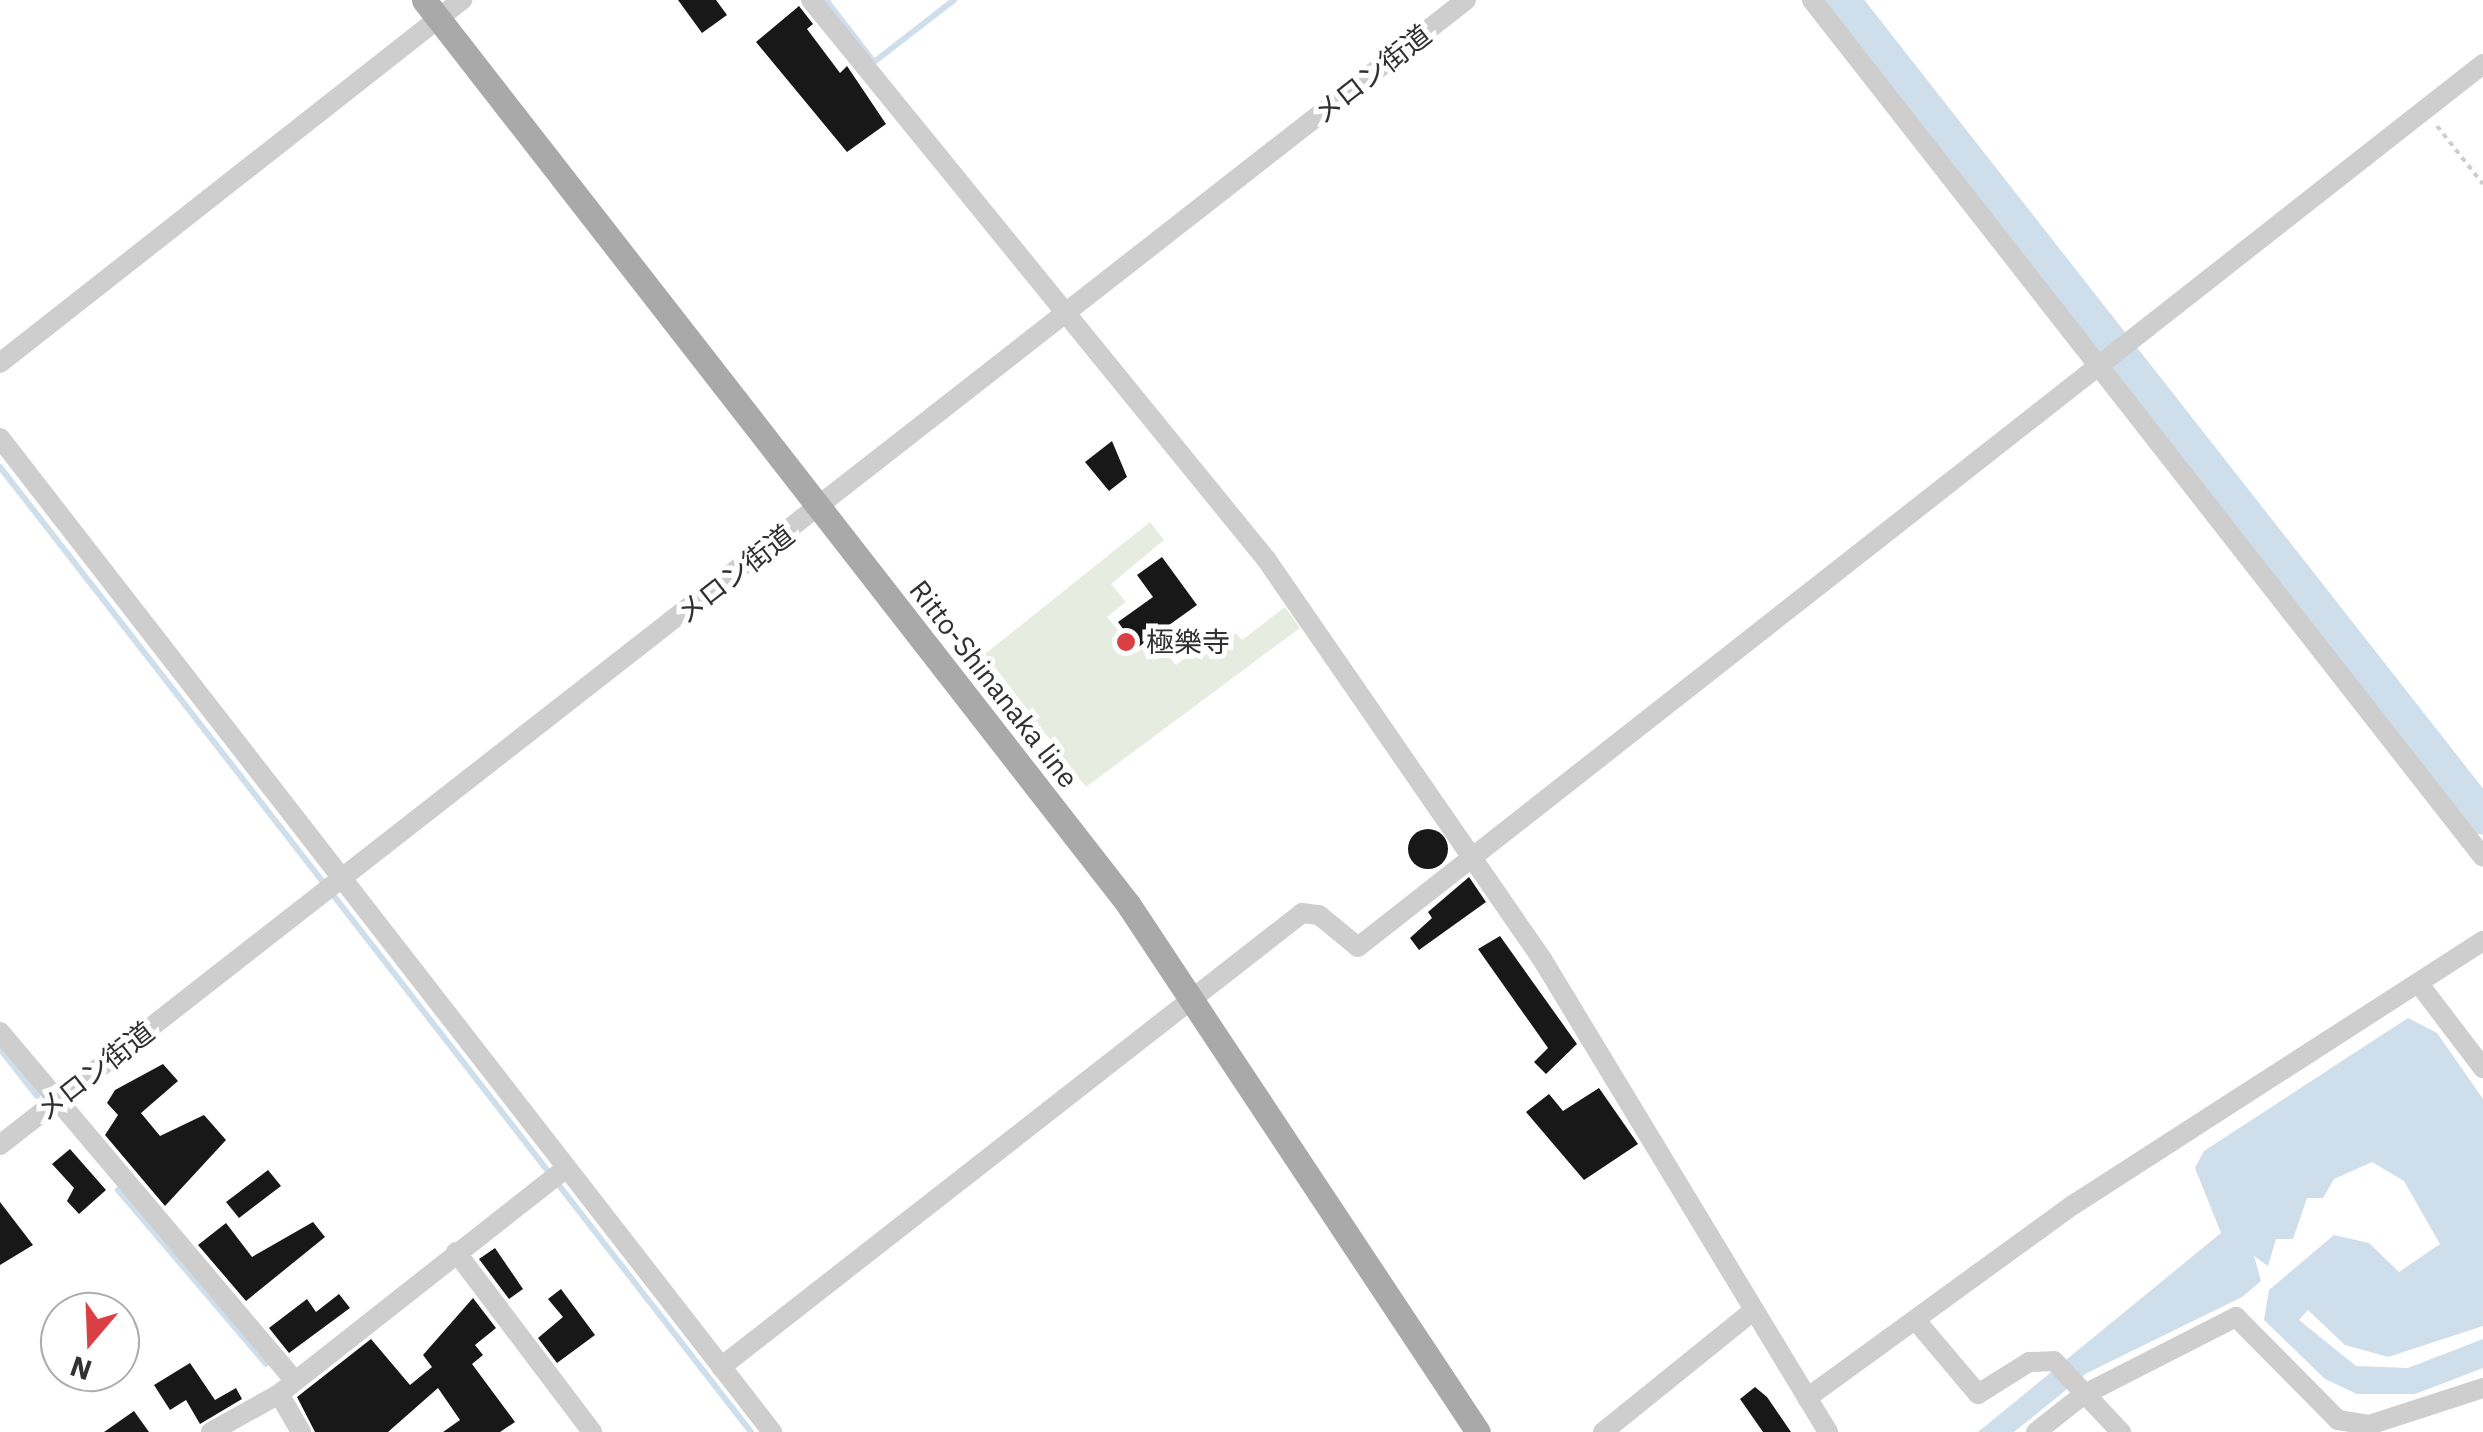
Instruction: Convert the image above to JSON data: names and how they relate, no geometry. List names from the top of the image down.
{
  "streets": {
    "main road": ["Ritto-Shinanaka line"],
    "street": ["メロン街道"]
  },
  "crossings": [
    ["メロン街道", "Ritto-Shinanaka line"]
  ],
  "places": ["極樂寺"],
  "north": "bottom"
}
